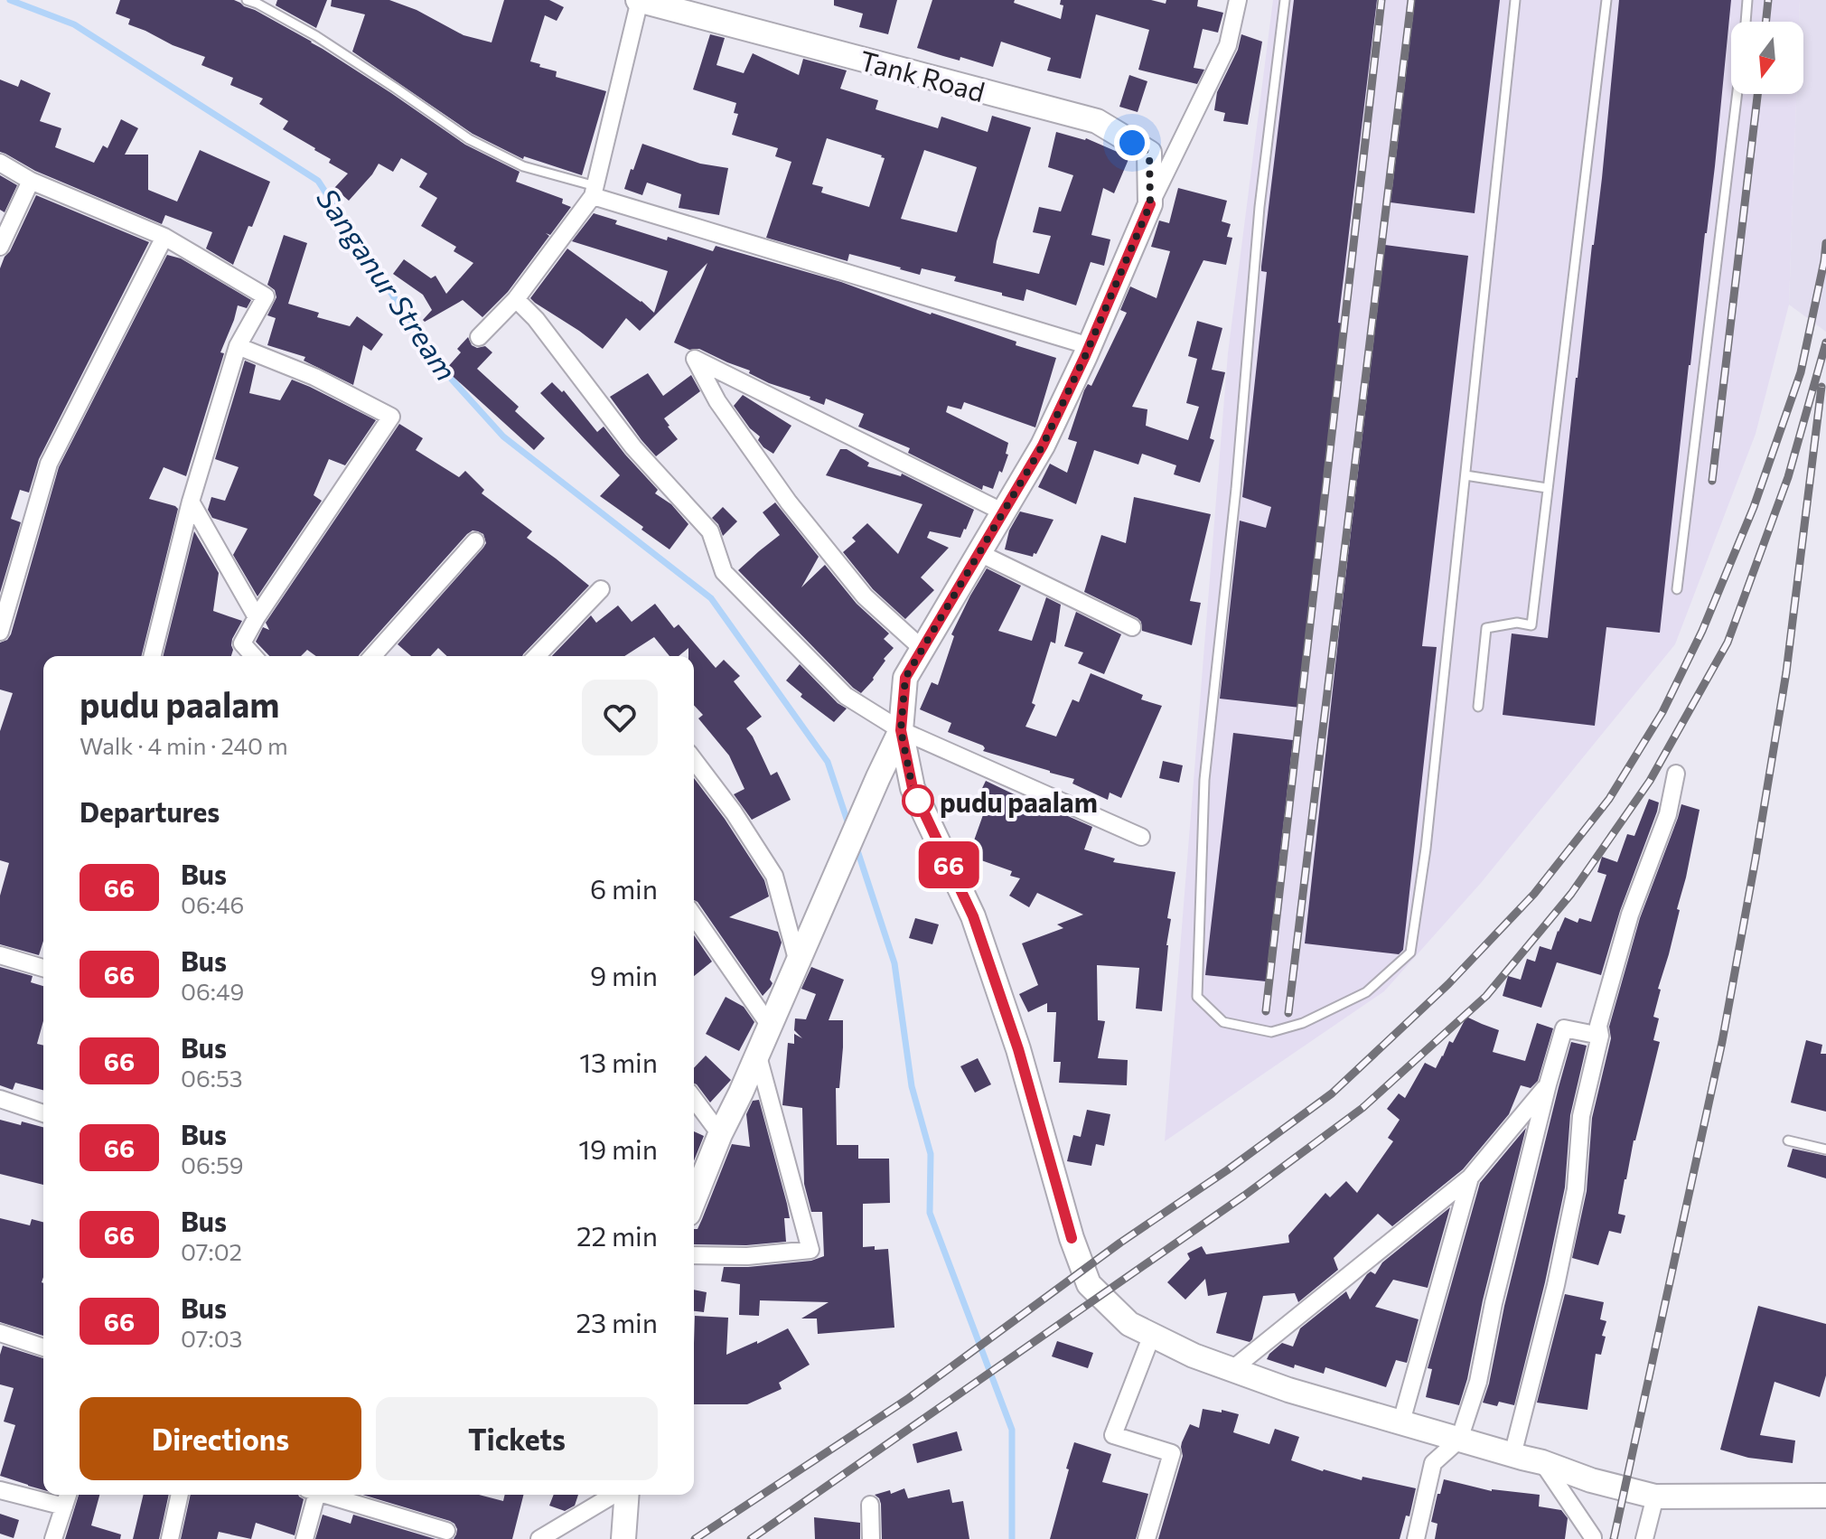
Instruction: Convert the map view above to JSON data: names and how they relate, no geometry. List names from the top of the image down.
{
  "streets": {
    "main road": ["Tank Road"]
  },
  "water": ["Sanganur Stream"],
  "places": ["pudu paalam"],
  "lines": ["bus line 66"],
  "north": "bottom",
  "page": {
    "on_map": "66",
    "heading": [
      ["pudu paalam", "Walk · 4 min · 240 m"],
      "Departures"
    ],
    "list": [
      {
        "mark": "66",
        "name": "Bus",
        "note": "06:46",
        "value": "6 min"
      },
      {
        "mark": "66",
        "name": "Bus",
        "note": "06:49",
        "value": "9 min"
      },
      {
        "mark": "66",
        "name": "Bus",
        "note": "06:53",
        "value": "13 min"
      },
      {
        "mark": "66",
        "name": "Bus",
        "note": "06:59",
        "value": "19 min"
      },
      {
        "mark": "66",
        "name": "Bus",
        "note": "07:02",
        "value": "22 min"
      },
      {
        "mark": "66",
        "name": "Bus",
        "note": "07:03",
        "value": "23 min"
      }
    ],
    "buttons": ["Directions", "Tickets"]
  }
}
